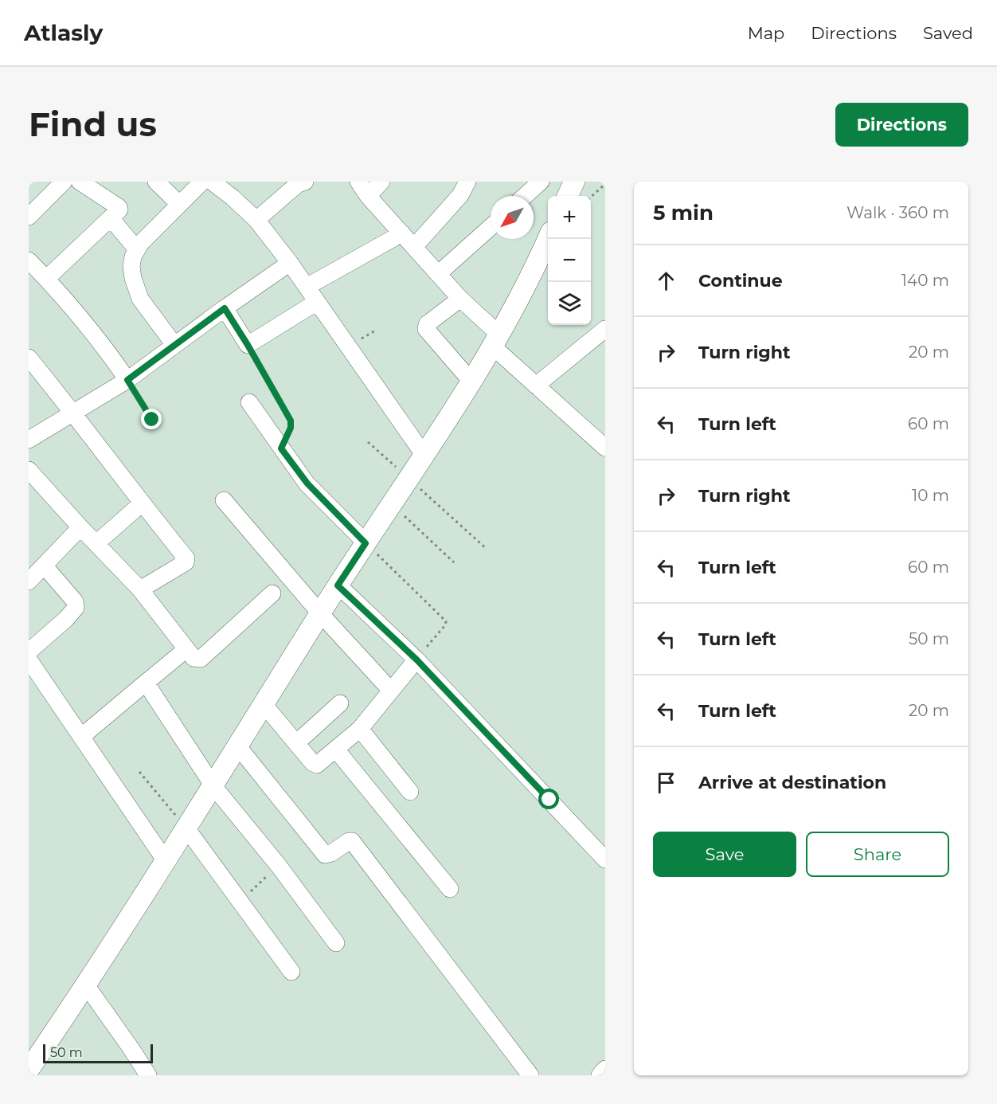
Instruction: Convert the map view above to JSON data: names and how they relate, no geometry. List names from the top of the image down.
{
  "scale_bar": "50 m",
  "north": "bottom left",
  "page": {
    "header": "Atlasly",
    "nav": ["Map", "Directions", "Saved"],
    "buttons": [
      "Directions",
      ["Save", "Share"]
    ],
    "title": "Find us",
    "heading": ["5 min", "Walk · 360 m"],
    "map_buttons": ["+", "−"],
    "list": [
      ["Continue", "140 m"],
      ["Turn right", "20 m"],
      ["Turn left", "60 m"],
      ["Turn right", "10 m"],
      ["Turn left", "60 m"],
      ["Turn left", "50 m"],
      ["Turn left", "20 m"],
      "Arrive at destination"
    ],
    "scale": "50 m"
  }
}
